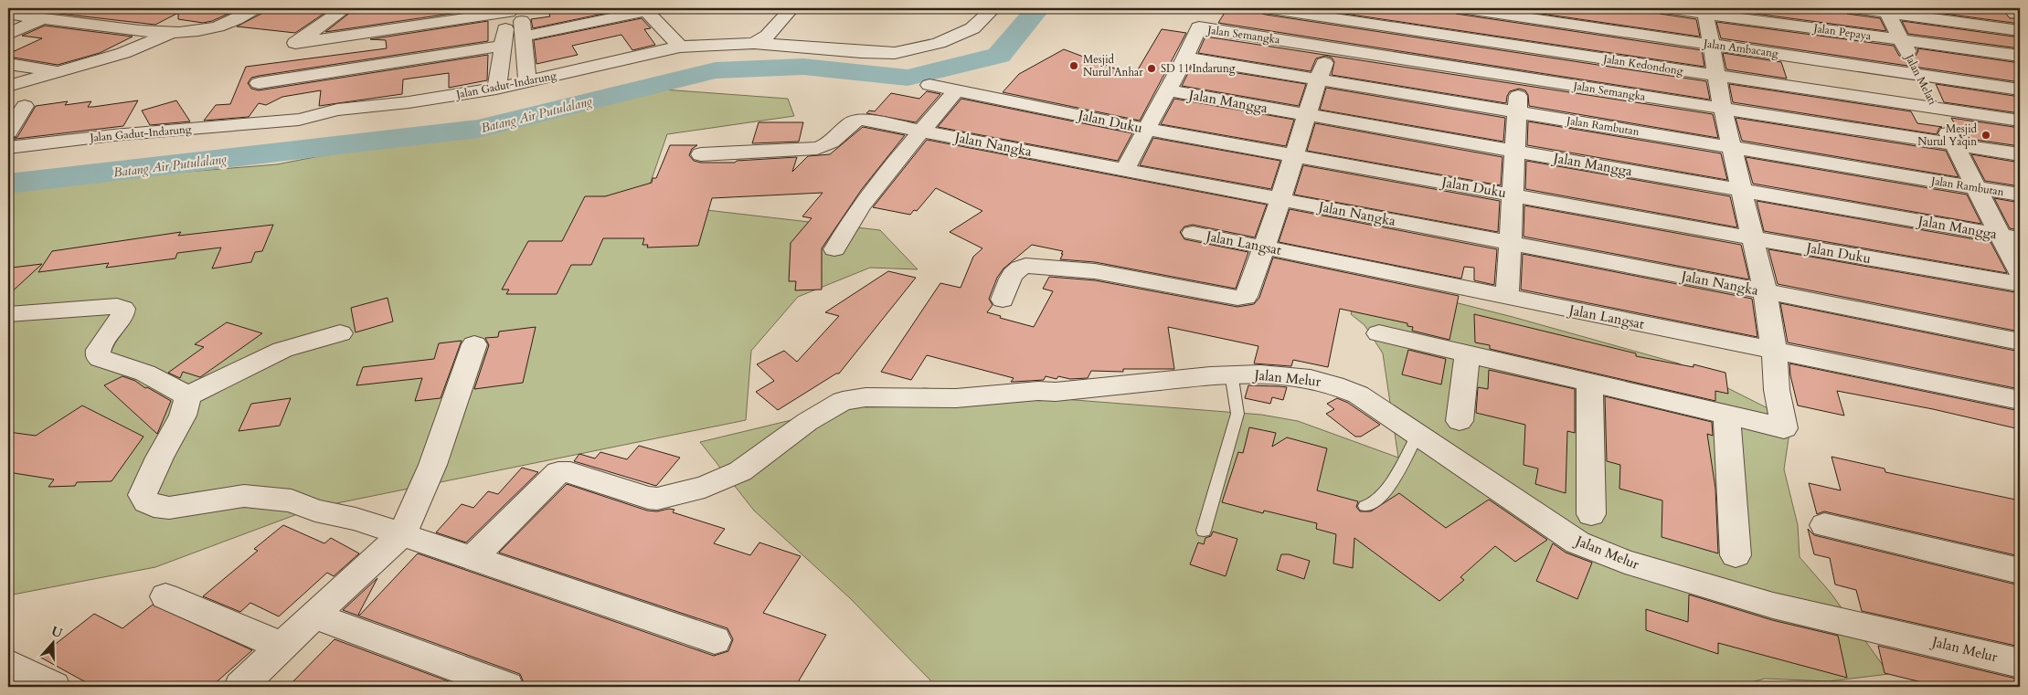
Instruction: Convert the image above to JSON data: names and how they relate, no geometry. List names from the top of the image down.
{
  "streets": {
    "street": [
      "Jalan Pepaya",
      "Jalan Semangka",
      "Jalan Ambacang",
      "Jalan Kedondong",
      "Jalan Melati",
      "Jalan Gadut-Indarung",
      "Jalan Mangga",
      "Jalan Duku",
      "Jalan Rambutan",
      "Jalan Nangka",
      "Jalan Langsat",
      "Jalan Melur"
    ]
  },
  "crossings": [
    ["Jalan Pepaya", "Jalan Melati"],
    ["Jalan Semangka", "Jalan Melati"],
    ["Jalan Semangka", "Jalan Rambutan"],
    ["Jalan Ambacang", "Jalan Melati"],
    ["Jalan Kedondong", "Jalan Melati"],
    ["Jalan Melati", "Jalan Mangga"],
    ["Jalan Melati", "Jalan Rambutan"]
  ],
  "water": ["Batang Air Putulalang"],
  "places": ["Mesjid Nurul Anhar", "SD 11 Indarung", "Mesjid Nurul Yaqin"],
  "north": "top"
}
